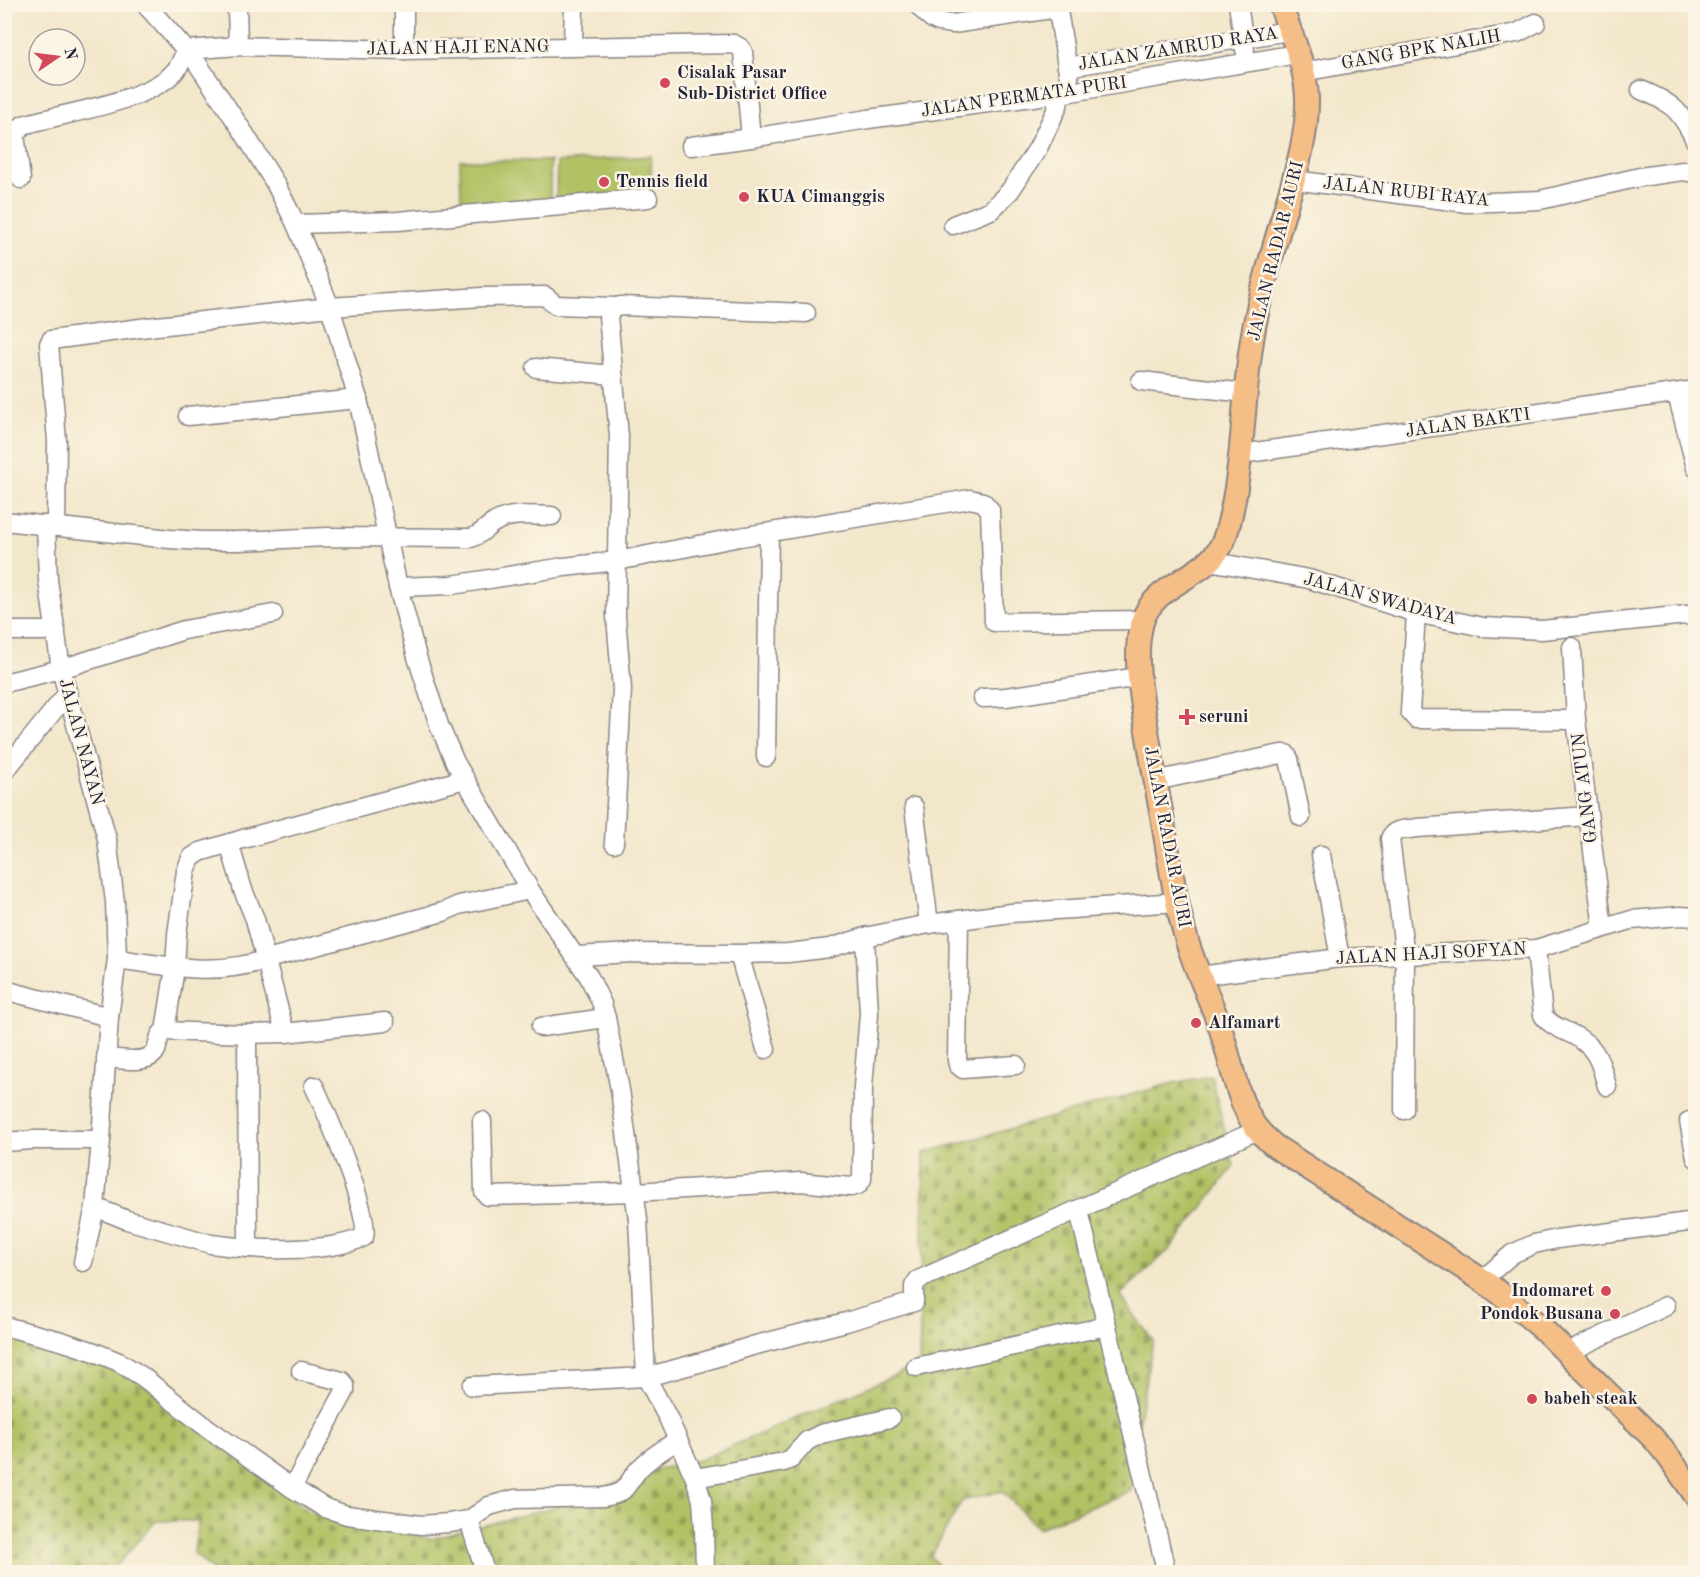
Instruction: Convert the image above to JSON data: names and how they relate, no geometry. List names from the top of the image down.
{
  "streets": {
    "main road": ["JALAN RADAR AURI"],
    "street": [
      "JALAN HAJI ENANG",
      "JALAN ZAMRUD RAYA",
      "GANG BPK NALIH",
      "JALAN PERMATA PURI",
      "JALAN RUBI RAYA",
      "JALAN BAKTI",
      "JALAN SWADAYA",
      "JALAN NAYAN",
      "GANG ATUN",
      "JALAN HAJI SOFYAN"
    ]
  },
  "crossings": [
    ["JALAN HAJI ENANG", "JALAN PERMATA PURI"],
    ["JALAN ZAMRUD RAYA", "JALAN PERMATA PURI"],
    ["JALAN ZAMRUD RAYA", "JALAN RADAR AURI"],
    ["GANG BPK NALIH", "JALAN PERMATA PURI"],
    ["GANG BPK NALIH", "JALAN RADAR AURI"],
    ["JALAN PERMATA PURI", "JALAN RADAR AURI"],
    ["JALAN RUBI RAYA", "JALAN RADAR AURI"],
    ["JALAN RADAR AURI", "JALAN BAKTI"],
    ["JALAN RADAR AURI", "JALAN SWADAYA"],
    ["JALAN RADAR AURI", "JALAN HAJI SOFYAN"],
    ["GANG ATUN", "JALAN HAJI SOFYAN"]
  ],
  "places": {
    "other": [
      "Cisalak Pasar Sub-District Office",
      "Tennis field",
      "KUA Cimanggis",
      "Alfamart",
      "Indomaret",
      "Pondok Busana",
      "babeh steak"
    ],
    "health": ["seruni"]
  },
  "north": "right"
}
